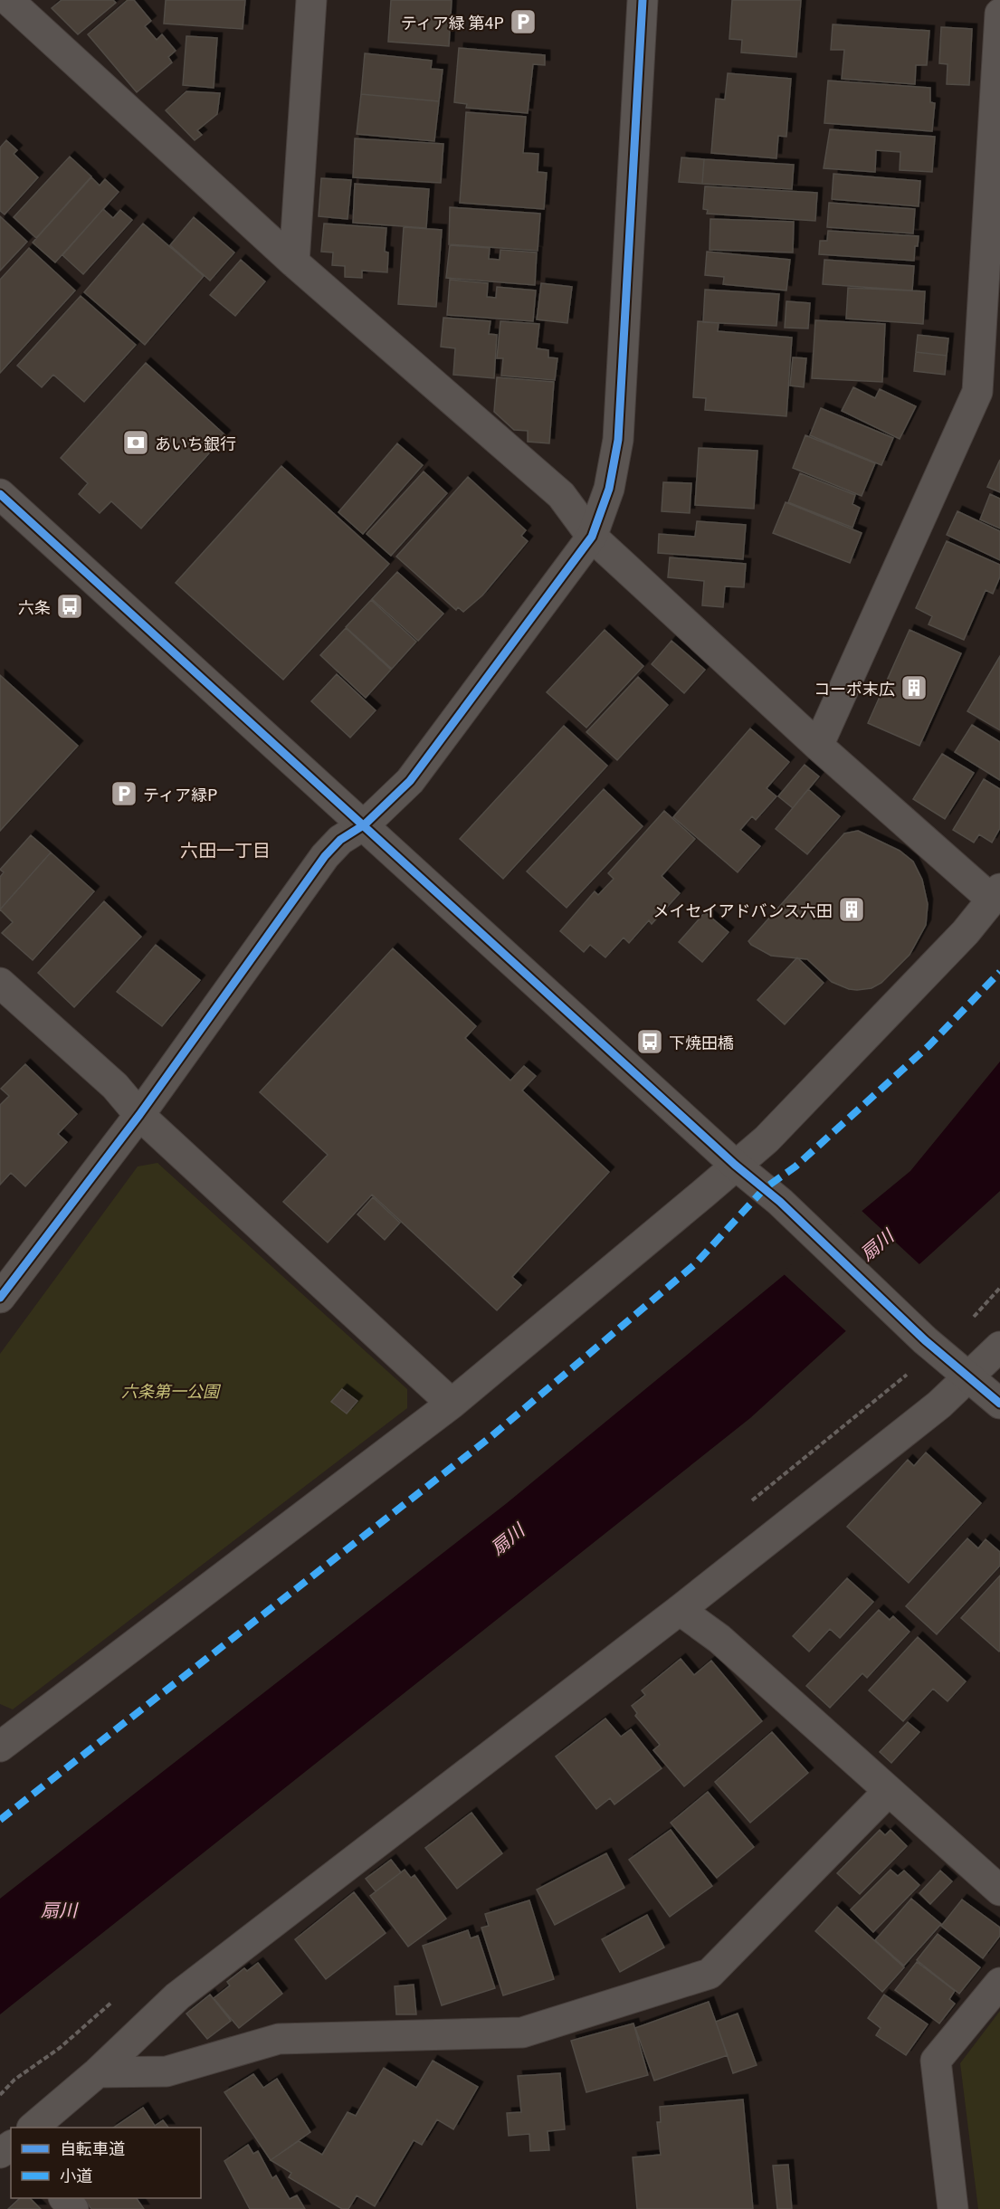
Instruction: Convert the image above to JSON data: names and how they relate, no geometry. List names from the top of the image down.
{
  "districts": ["六田一丁目"],
  "water": ["扇川"],
  "parks": ["六条第一公園"],
  "places": {
    "parking": ["ティア緑 第4P", "ティア緑P"],
    "bank": ["あいち銀行"],
    "bus stop": ["六条", "下焼田橋"],
    "building": ["コーポ末広", "メイセイアドバンス六田"]
  },
  "legend": ["自転車道", "小道"]
}
